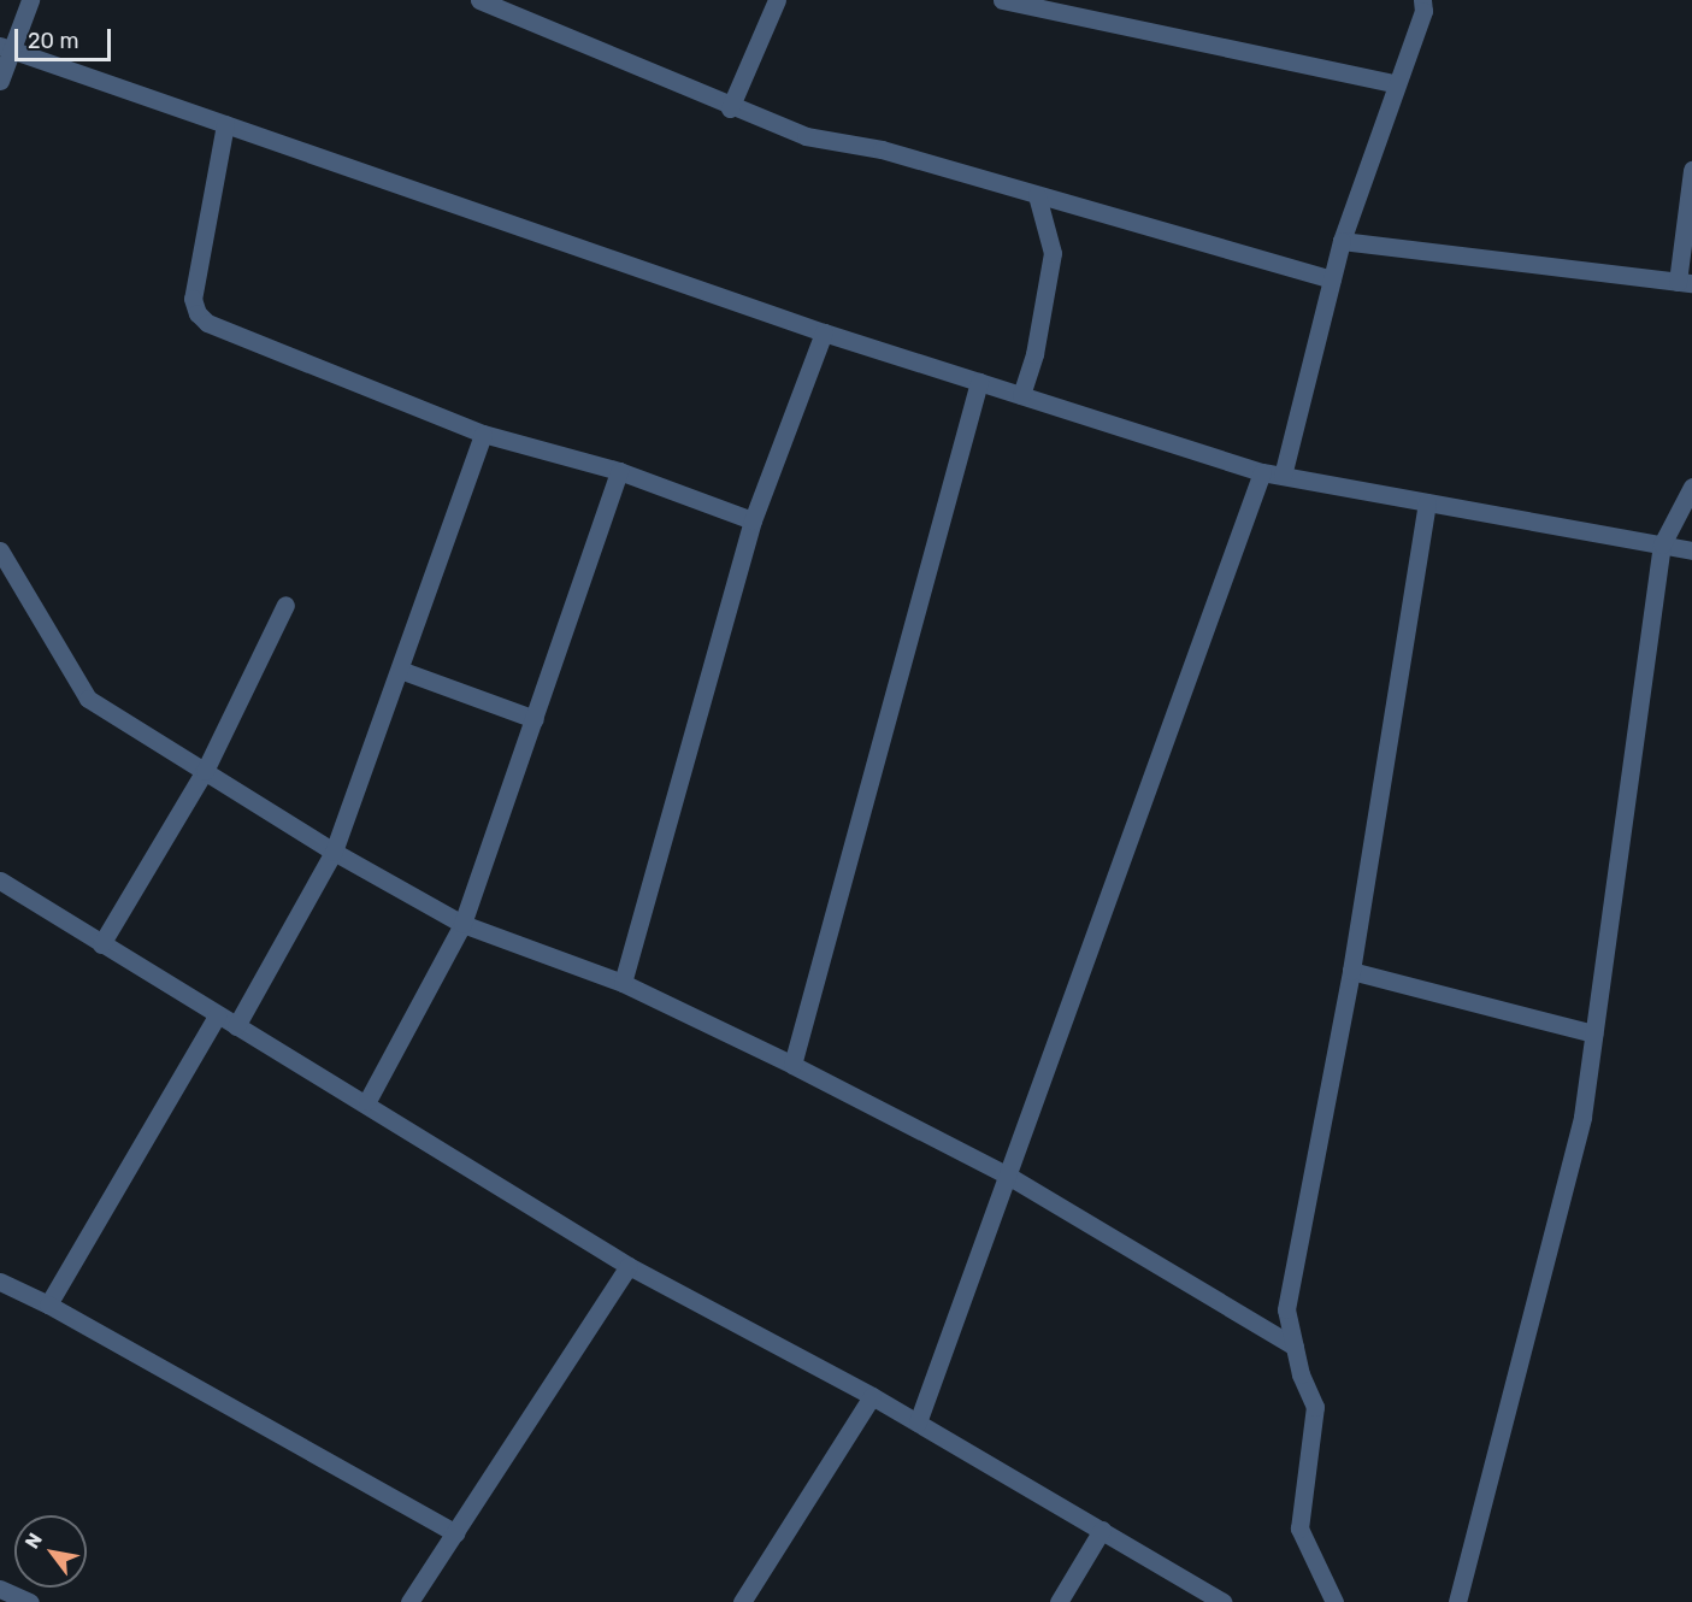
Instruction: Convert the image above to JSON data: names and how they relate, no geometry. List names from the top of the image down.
{
  "scale_bar": "20 m",
  "north": "top left"
}
